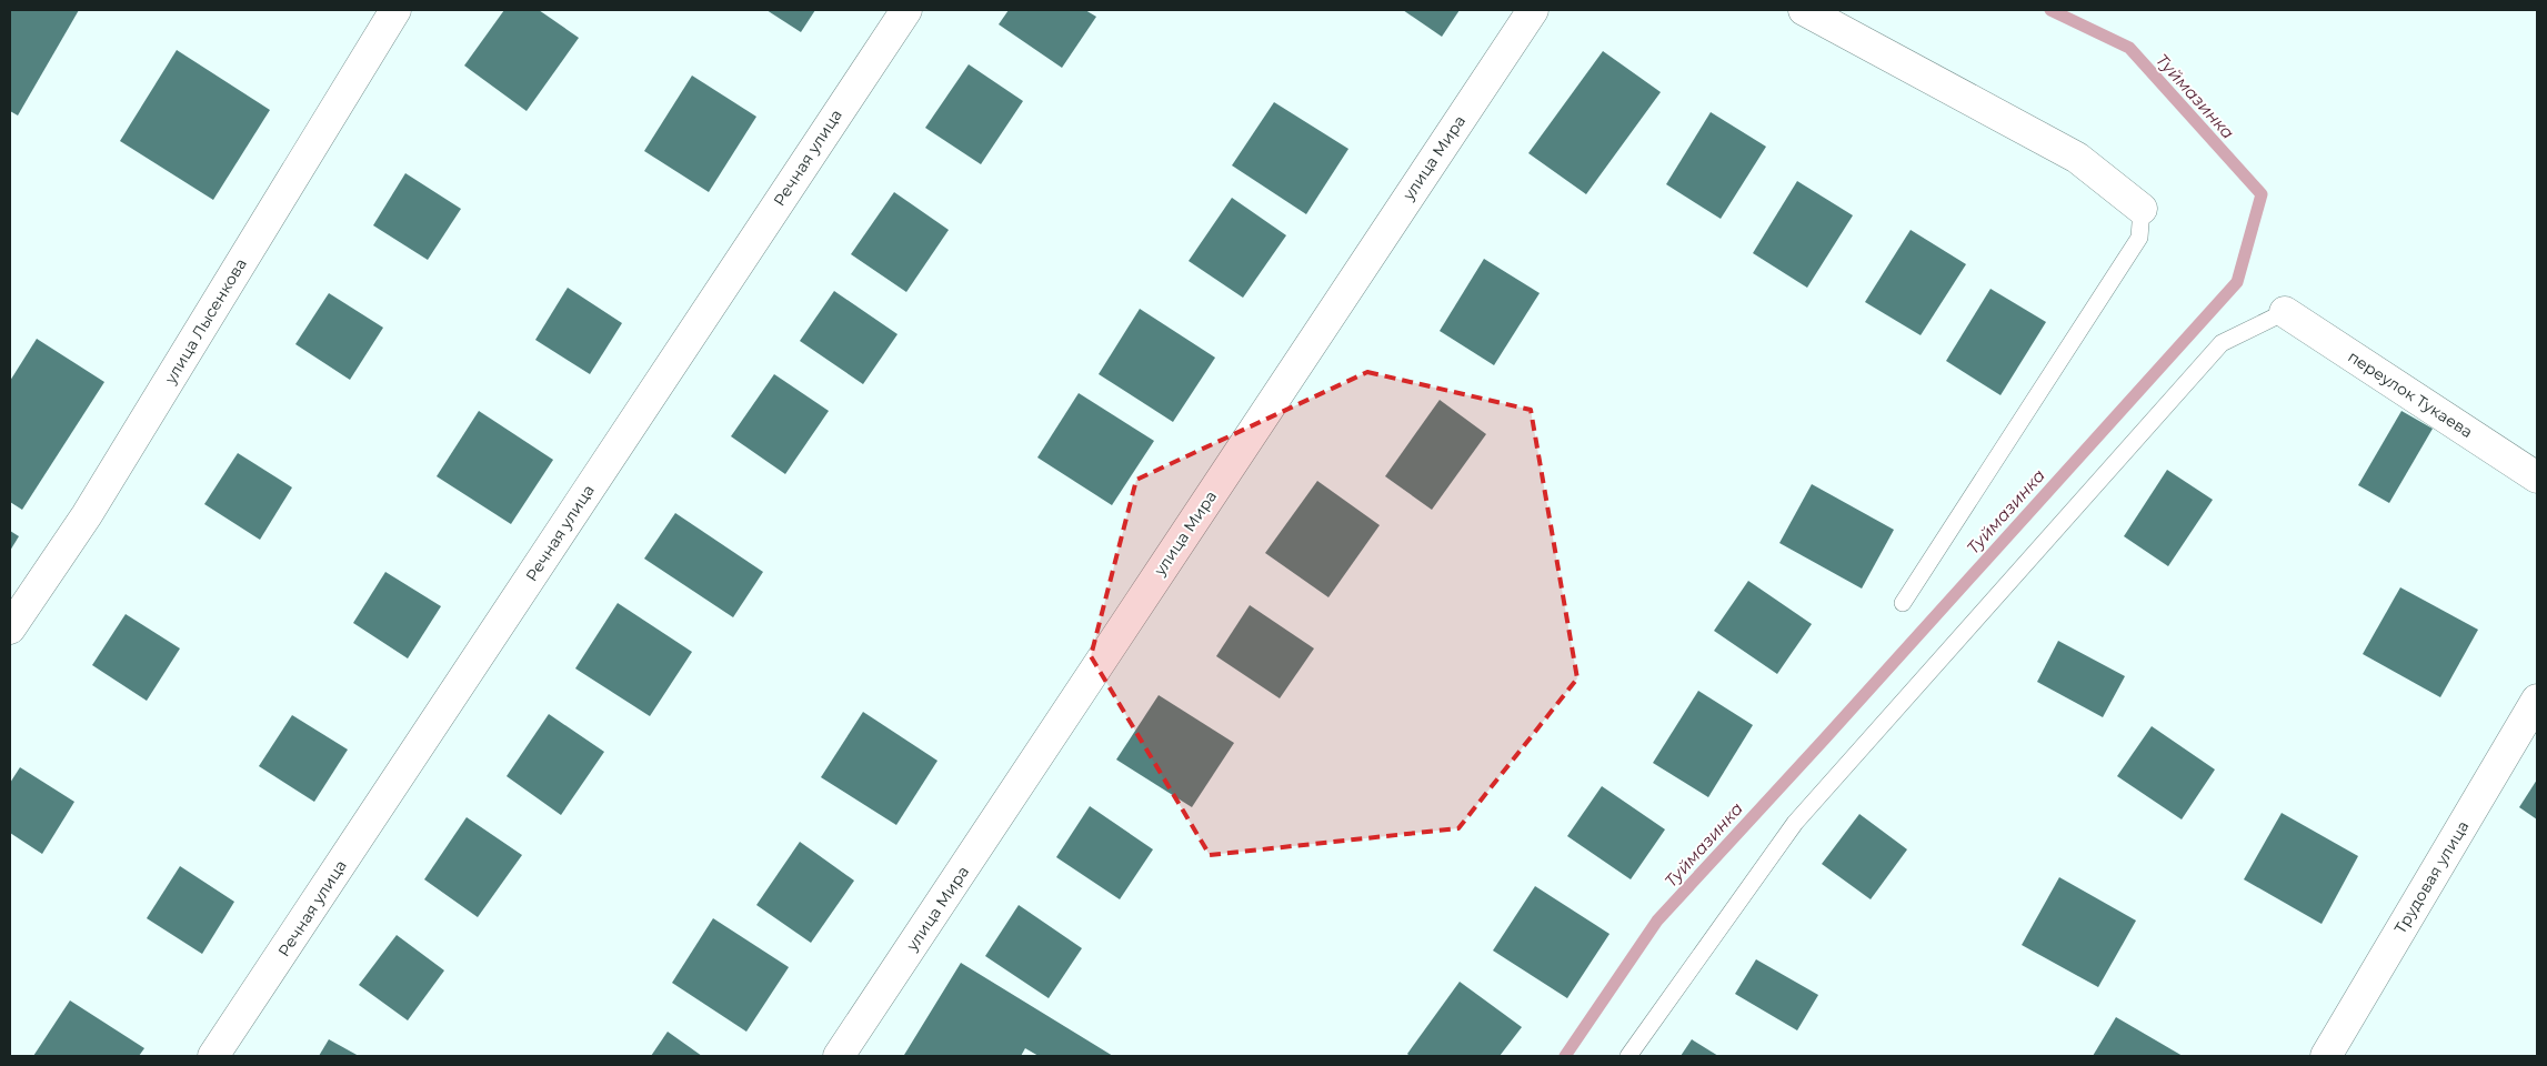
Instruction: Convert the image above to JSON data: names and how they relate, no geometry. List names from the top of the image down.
{
  "streets": {
    "street": [
      "Речная улица",
      "улица Мира",
      "улица Лысенкова",
      "переулок Тукаева",
      "Трудовая улица"
    ]
  },
  "water": ["Туймазинка"]
}
